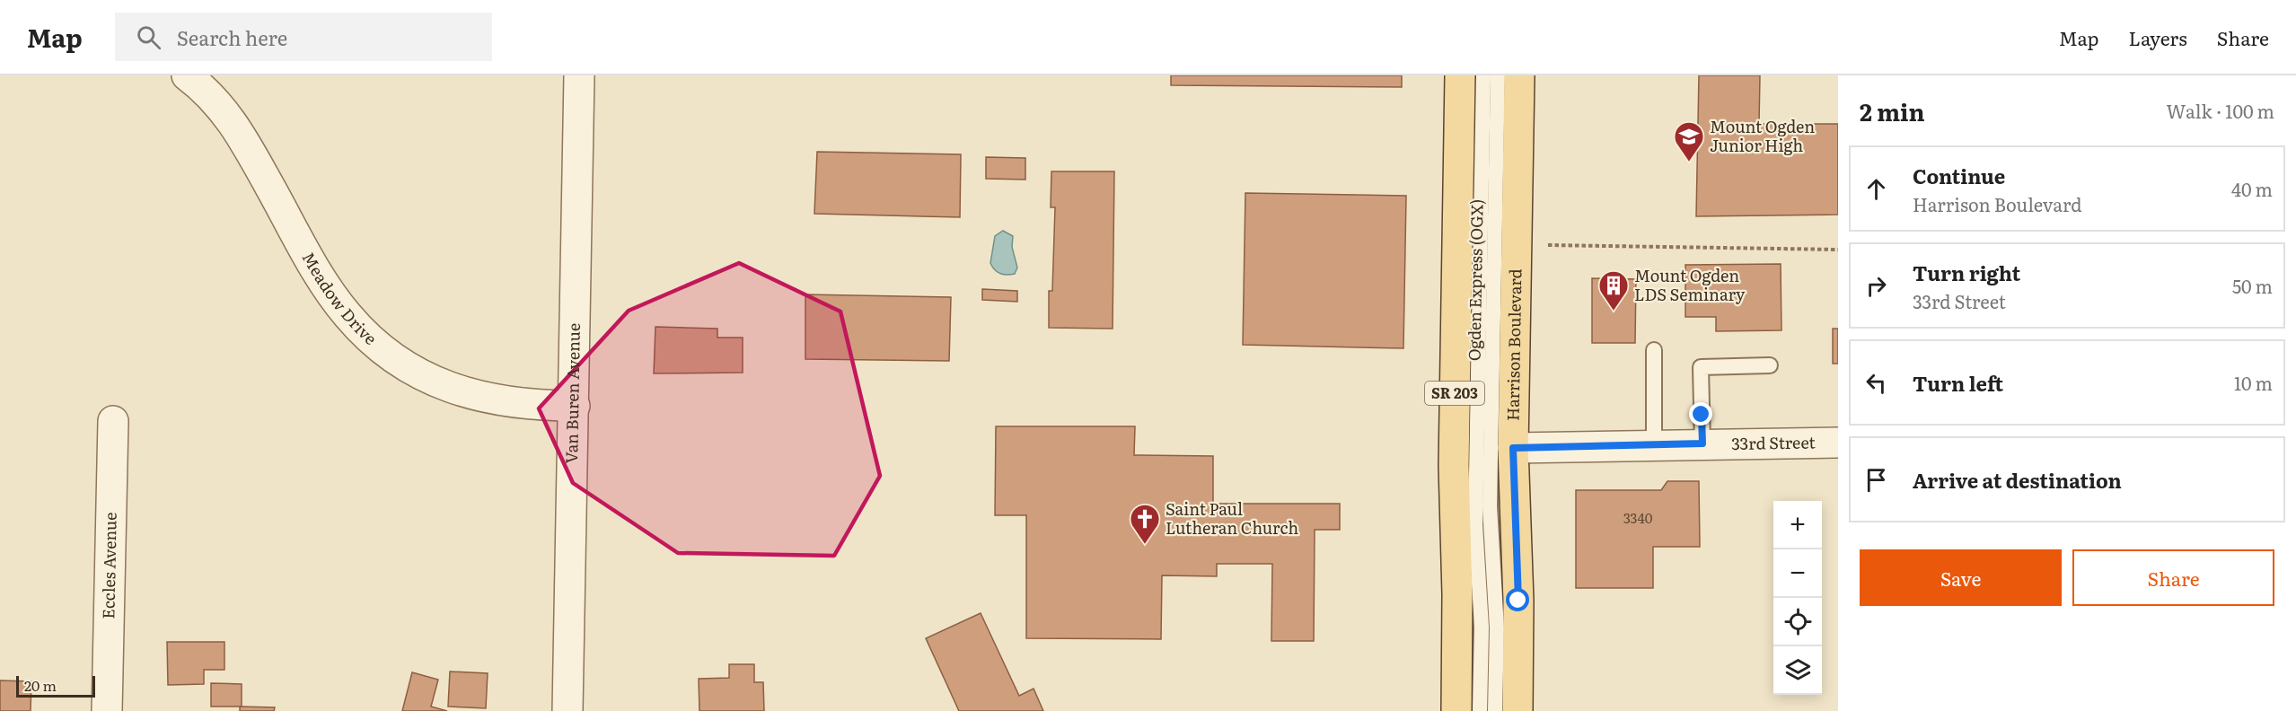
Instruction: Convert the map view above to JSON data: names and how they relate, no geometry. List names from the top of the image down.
{
  "streets": {
    "main road": ["Harrison Boulevard", "SR 203"],
    "street": [
      "Meadow Drive",
      "Van Buren Avenue",
      "33rd Street",
      "Eccles Avenue"
    ],
    "lane": ["Ogden Express (OGX)"]
  },
  "crossings": [
    ["Meadow Drive", "Van Buren Avenue"],
    ["Harrison Boulevard", "33rd Street"]
  ],
  "places": {
    "school or university": ["Mount Ogden Junior High"],
    "building": ["Mount Ogden LDS Seminary"],
    "church": ["Saint Paul Lutheran Church"]
  },
  "house_numbers": ["3340"],
  "scale_bar": "20 m",
  "page": {
    "header": "Map",
    "search": "Search here",
    "nav": ["Map", "Layers", "Share"],
    "heading": ["2 min", "Walk · 100 m"],
    "list": [
      ["Continue", "Harrison Boulevard", "40 m"],
      ["Turn right", "33rd Street", "50 m"],
      ["Turn left", "10 m"],
      "Arrive at destination"
    ],
    "map_buttons": ["+", "−"],
    "buttons": ["Save", "Share"],
    "scale": "20 m"
  }
}
